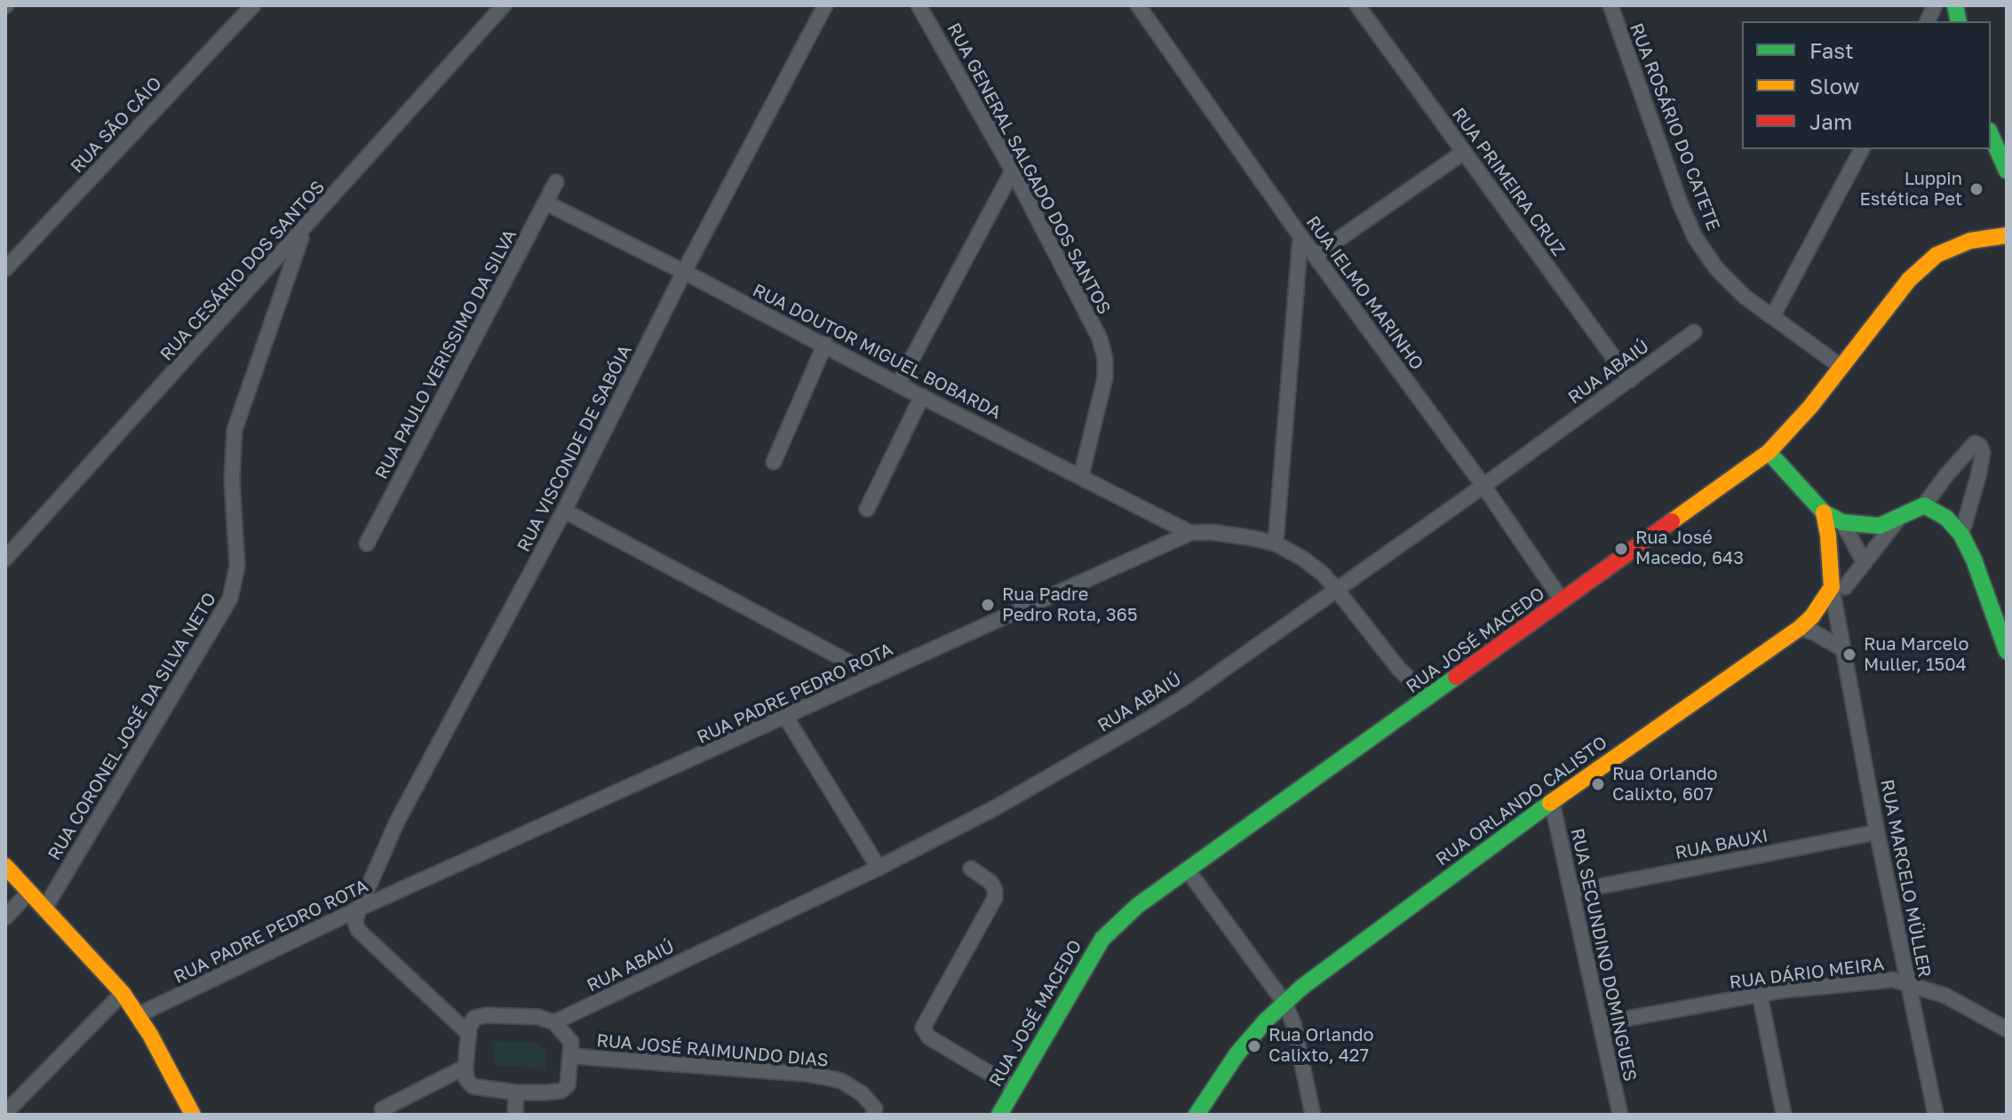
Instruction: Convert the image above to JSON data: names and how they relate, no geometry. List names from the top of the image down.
{
  "streets": {
    "street": [
      "RUA SÃO CÁIO",
      "RUA ROSÁRIO DO CATETE",
      "RUA GENERAL SALGADO DOS SANTOS",
      "RUA PRIMEIRA CRUZ",
      "RUA CESÁRIO DOS SANTOS",
      "RUA IELMO MARINHO",
      "RUA DOUTOR MIGUEL BOBARDA",
      "RUA PAULO VERISSIMO DA SILVA",
      "RUA ABAIÚ",
      "RUA VISCONDE DE SABÓIA",
      "RUA JOSÉ MACEDO",
      "RUA PADRE PEDRO ROTA",
      "RUA CORONEL JOSÉ DA SILVA NETO",
      "RUA ORLANDO CALISTO",
      "RUA BAUXI",
      "RUA MARCELO MÜLLER",
      "RUA SECUNDINO DOMINGUES",
      "RUA DÁRIO MEIRA",
      "RUA JOSÉ RAIMUNDO DIAS"
    ]
  },
  "crossings": [
    ["RUA ROSÁRIO DO CATETE", "RUA JOSÉ MACEDO"],
    ["RUA GENERAL SALGADO DOS SANTOS", "RUA DOUTOR MIGUEL BOBARDA"],
    ["RUA PRIMEIRA CRUZ", "RUA ABAIÚ"],
    ["RUA CESÁRIO DOS SANTOS", "RUA CORONEL JOSÉ DA SILVA NETO"],
    ["RUA IELMO MARINHO", "RUA ABAIÚ"],
    ["RUA IELMO MARINHO", "RUA JOSÉ MACEDO"],
    ["RUA DOUTOR MIGUEL BOBARDA", "RUA PAULO VERISSIMO DA SILVA"],
    ["RUA DOUTOR MIGUEL BOBARDA", "RUA VISCONDE DE SABÓIA"],
    ["RUA DOUTOR MIGUEL BOBARDA", "RUA PADRE PEDRO ROTA"],
    ["RUA ABAIÚ", "RUA PADRE PEDRO ROTA"],
    ["RUA ABAIÚ", "RUA JOSÉ RAIMUNDO DIAS"],
    ["RUA VISCONDE DE SABÓIA", "RUA PADRE PEDRO ROTA"],
    ["RUA JOSÉ MACEDO", "RUA PADRE PEDRO ROTA"],
    ["RUA ORLANDO CALISTO", "RUA MARCELO MÜLLER"],
    ["RUA ORLANDO CALISTO", "RUA SECUNDINO DOMINGUES"],
    ["RUA BAUXI", "RUA MARCELO MÜLLER"],
    ["RUA BAUXI", "RUA SECUNDINO DOMINGUES"],
    ["RUA MARCELO MÜLLER", "RUA DÁRIO MEIRA"],
    ["RUA SECUNDINO DOMINGUES", "RUA DÁRIO MEIRA"]
  ],
  "places": [
    "Luppin Estética Pet",
    "Rua José Macedo, 643",
    "Rua Padre Pedro Rota, 365",
    "Rua Marcelo Muller, 1504",
    "Rua Orlando Calixto, 607",
    "Rua Orlando Calixto, 427"
  ],
  "legend": ["Fast", "Slow", "Jam"]
}
